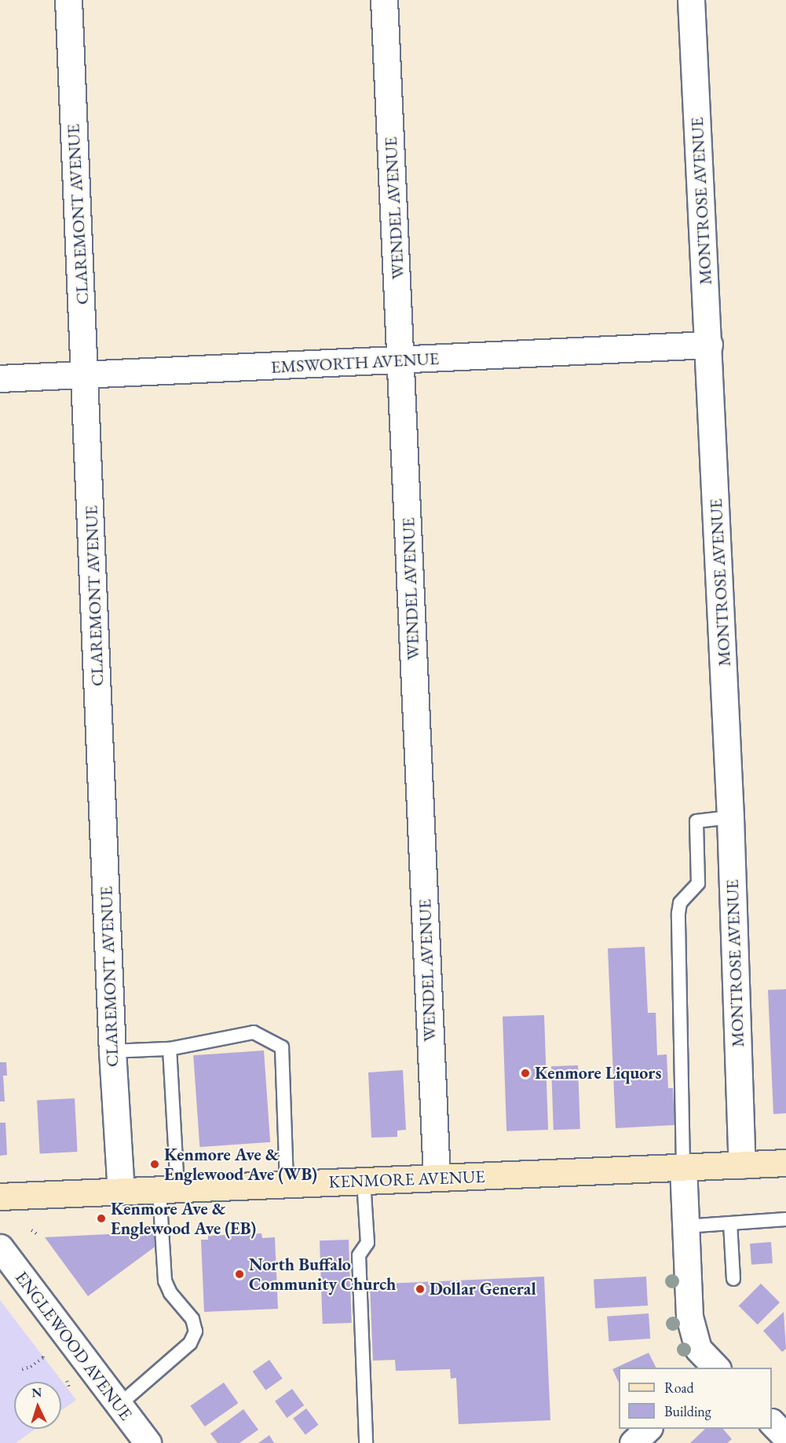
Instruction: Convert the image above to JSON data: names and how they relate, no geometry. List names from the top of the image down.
{
  "streets": {
    "main road": ["KENMORE AVENUE"],
    "street": [
      "MONTROSE AVENUE",
      "WENDEL AVENUE",
      "CLAREMONT AVENUE",
      "EMSWORTH AVENUE",
      "ENGLEWOOD AVENUE"
    ]
  },
  "crossings": [
    ["MONTROSE AVENUE", "EMSWORTH AVENUE"],
    ["MONTROSE AVENUE", "KENMORE AVENUE"],
    ["WENDEL AVENUE", "EMSWORTH AVENUE"],
    ["WENDEL AVENUE", "KENMORE AVENUE"],
    ["CLAREMONT AVENUE", "EMSWORTH AVENUE"],
    ["CLAREMONT AVENUE", "KENMORE AVENUE"]
  ],
  "places": [
    "Kenmore Liquors",
    "Kenmore Ave & Englewood Ave (WB)",
    "Kenmore Ave & Englewood Ave (EB)",
    "North Buffalo Community Church",
    "Dollar General"
  ],
  "legend": ["Road", "Building"],
  "north": "top"
}
